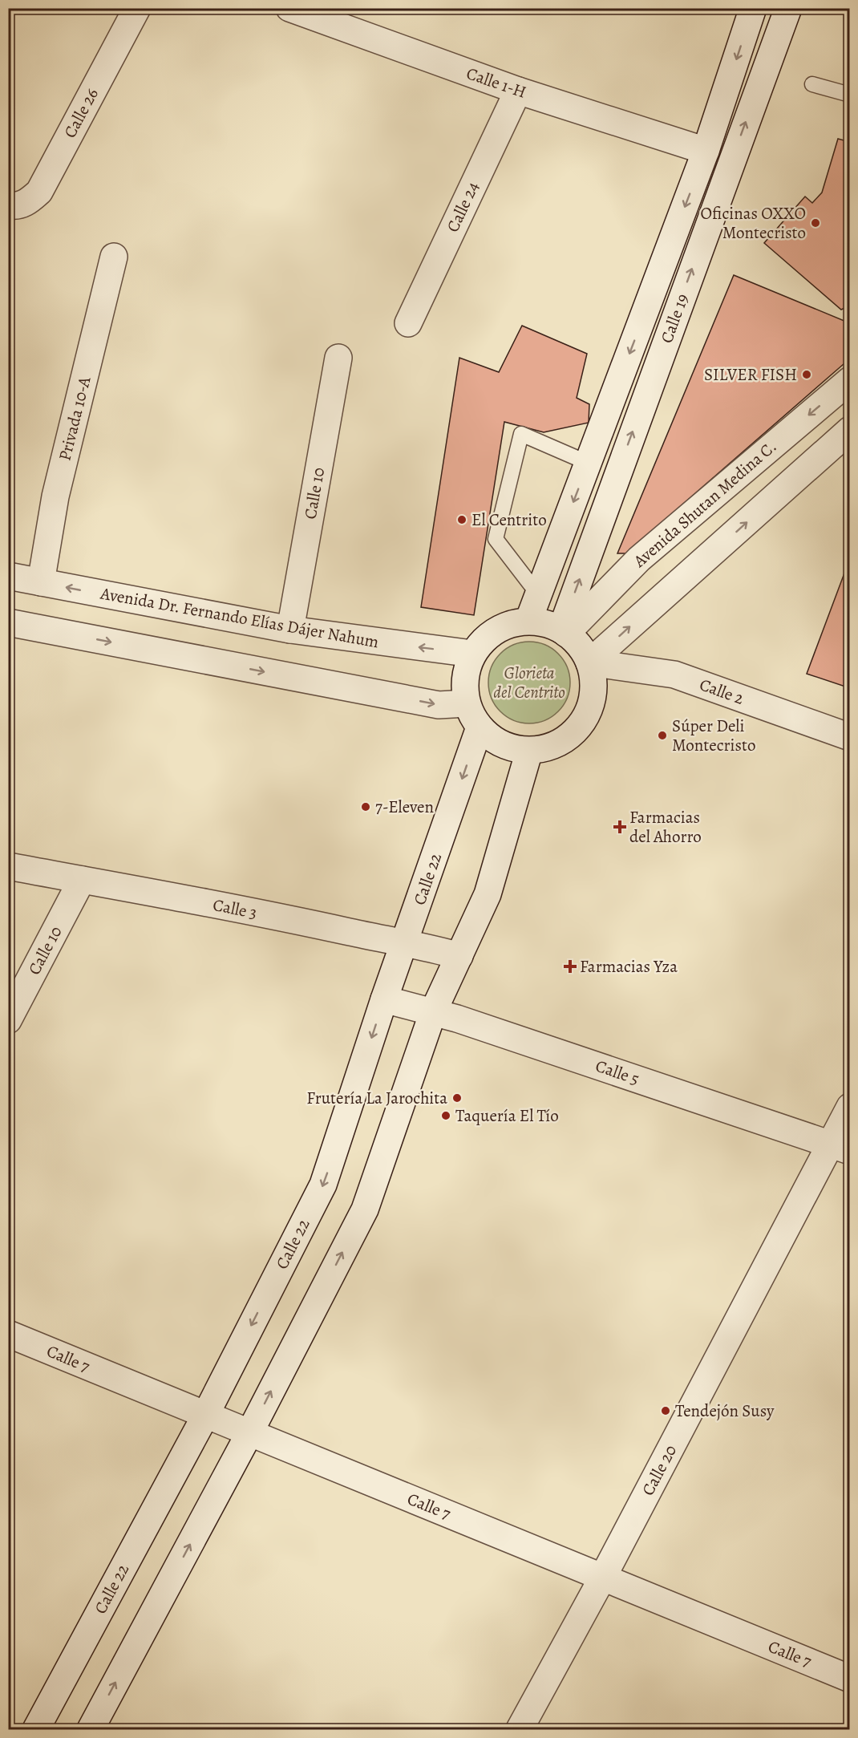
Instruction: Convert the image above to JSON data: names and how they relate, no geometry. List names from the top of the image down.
{
  "streets": {
    "street": [
      "Calle 1-H",
      "Calle 26",
      "Calle 24",
      "Calle 19",
      "Privada 10-A",
      "Calle 10",
      "Avenida Shutan Medina C.",
      "Avenida Dr. Fernando Elías Dájer Nahum",
      "Calle 2",
      "Calle 22",
      "Calle 3",
      "Calle 5",
      "Calle 7",
      "Calle 20"
    ]
  },
  "crossings": [
    ["Calle 1-H", "Calle 24"],
    ["Calle 1-H", "Calle 19"],
    ["Calle 19", "Avenida Shutan Medina C."],
    ["Calle 19", "Avenida Dr. Fernando Elías Dájer Nahum"],
    ["Calle 19", "Calle 2"],
    ["Calle 19", "Calle 22"],
    ["Privada 10-A", "Avenida Dr. Fernando Elías Dájer Nahum"],
    ["Calle 10", "Avenida Dr. Fernando Elías Dájer Nahum"],
    ["Calle 10", "Calle 3"],
    ["Avenida Shutan Medina C.", "Avenida Dr. Fernando Elías Dájer Nahum"],
    ["Avenida Shutan Medina C.", "Calle 2"],
    ["Avenida Shutan Medina C.", "Calle 22"],
    ["Avenida Dr. Fernando Elías Dájer Nahum", "Calle 2"],
    ["Avenida Dr. Fernando Elías Dájer Nahum", "Calle 22"],
    ["Calle 2", "Calle 22"],
    ["Calle 22", "Calle 3"],
    ["Calle 22", "Calle 5"],
    ["Calle 22", "Calle 7"],
    ["Calle 5", "Calle 20"],
    ["Calle 7", "Calle 20"]
  ],
  "parks": ["Glorieta del Centrito"],
  "places": {
    "other": [
      "Oficinas OXXO Montecristo",
      "SILVER FISH",
      "El Centrito",
      "Súper Deli Montecristo",
      "7-Eleven",
      "Frutería La Jarochita",
      "Taquería El Tío",
      "Tendejón Susy"
    ],
    "health": ["Farmacias del Ahorro", "Farmacias Yza"]
  }
}
